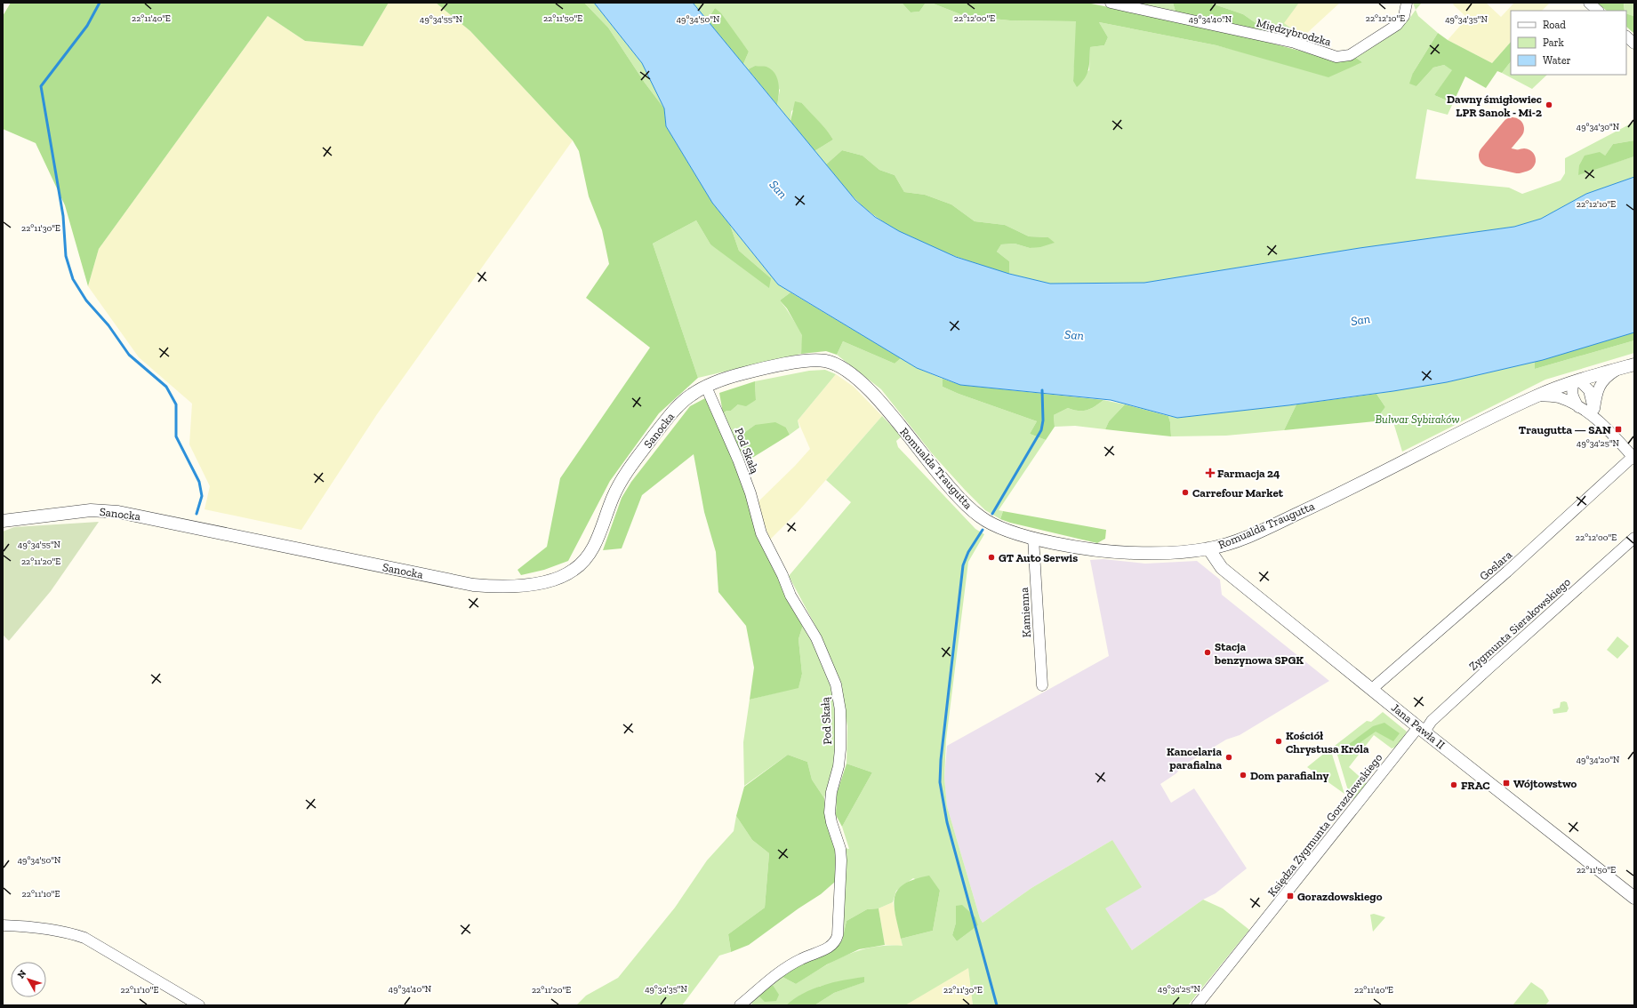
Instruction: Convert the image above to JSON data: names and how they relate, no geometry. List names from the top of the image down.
{
  "streets": {
    "street": [
      "Międzybrodzka",
      "Sanocka",
      "Pod Skałą",
      "Romualda Traugutta",
      "Goslara",
      "Kamienna",
      "Zygmunta Sierakowskiego",
      "Jana Pawła II",
      "Księdza Zygmunta Gorazdowskiego"
    ]
  },
  "crossings": [
    ["Sanocka", "Pod Skałą"],
    ["Sanocka", "Romualda Traugutta"],
    ["Pod Skałą", "Romualda Traugutta"],
    ["Romualda Traugutta", "Kamienna"],
    ["Romualda Traugutta", "Jana Pawła II"],
    ["Goslara", "Jana Pawła II"],
    ["Zygmunta Sierakowskiego", "Jana Pawła II"],
    ["Zygmunta Sierakowskiego", "Księdza Zygmunta Gorazdowskiego"],
    ["Jana Pawła II", "Księdza Zygmunta Gorazdowskiego"]
  ],
  "water": ["San"],
  "parks": ["Bulwar Sybiraków"],
  "places": {
    "other": [
      "Dawny śmigłowiec LPR Sanok - Mi-2",
      "Carrefour Market",
      "GT Auto Serwis",
      "Stacja benzynowa SPGK",
      "Kościół Chrystusa Króla",
      "Kancelaria parafialna",
      "Dom parafialny",
      "FRAC"
    ],
    "transit": ["Traugutta — SAN", "Wójtowstwo", "Gorazdowskiego"],
    "health": ["Farmacja 24"]
  },
  "legend": ["Road", "Park", "Water"],
  "north": "top left",
  "coordinates": [
    "22°12'10\"E",
    "22°11'40\"E",
    "22°11'50\"E",
    "22°12'00\"E",
    "49°34'55\"N",
    "49°34'50\"N",
    "49°34'40\"N",
    "49°34'35\"N",
    "49°34'30\"N",
    "22°11'30\"E",
    "49°34'25\"N",
    "22°11'20\"E",
    "49°34'20\"N",
    "22°11'10\"E"
  ]
}
